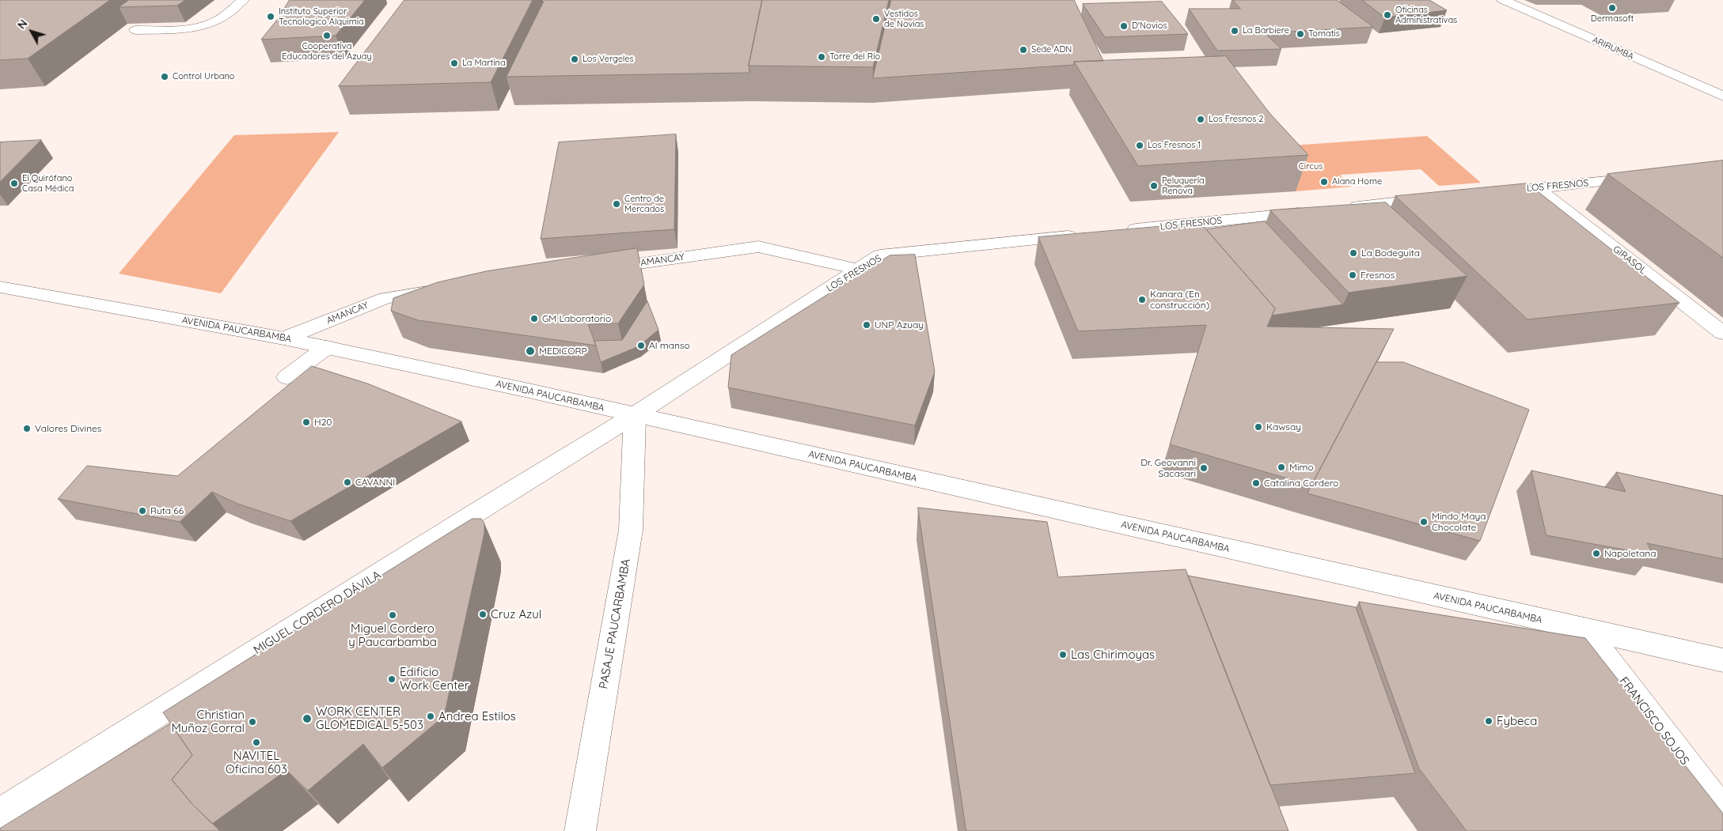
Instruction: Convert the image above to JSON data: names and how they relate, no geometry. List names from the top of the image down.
{
  "streets": {
    "street": [
      "ARIRUMBA",
      "LOS FRESNOS",
      "AMANCAY",
      "GIRASOL",
      "AVENIDA PAUCARBAMBA",
      "MIGUEL CORDERO DÁVILA",
      "PASAJE PAUCARBAMBA",
      "FRANCISCO SOJOS"
    ]
  },
  "crossings": [
    ["LOS FRESNOS", "AMANCAY"],
    ["LOS FRESNOS", "GIRASOL"],
    ["LOS FRESNOS", "AVENIDA PAUCARBAMBA"],
    ["LOS FRESNOS", "MIGUEL CORDERO DÁVILA"],
    ["LOS FRESNOS", "PASAJE PAUCARBAMBA"],
    ["AMANCAY", "AVENIDA PAUCARBAMBA"],
    ["AVENIDA PAUCARBAMBA", "MIGUEL CORDERO DÁVILA"],
    ["AVENIDA PAUCARBAMBA", "PASAJE PAUCARBAMBA"],
    ["AVENIDA PAUCARBAMBA", "FRANCISCO SOJOS"],
    ["MIGUEL CORDERO DÁVILA", "PASAJE PAUCARBAMBA"]
  ],
  "parks": ["Circus"],
  "places": [
    "Dermasoft",
    "Oficinas Administrativas",
    "Instituto Superior Tecnologico Alquimia",
    "Vestidos de Novias",
    "D'Novios",
    "La Barbiere",
    "Tomatis",
    "Cooperativa Educadores del Azuay",
    "Sede ADN",
    "Torre del Río",
    "Los Vergeles",
    "La Martina",
    "Control Urbano",
    "Los Fresnos 2",
    "Los Fresnos 1",
    "Alana Home",
    "El Quirófano Casa Médica",
    "Peluquería Renova",
    "Centro de Mercados",
    "La Bodeguita",
    "Fresnos",
    "Kanara (En construcción)",
    "GM Laboratorio",
    "UNP Azuay",
    "Al manso",
    "MEDICORP",
    "H20",
    "Kawsay",
    "Valores Divines",
    "Mimo",
    "Dr. Geovanni Sacasari",
    "CAVANNI",
    "Catalina Cordero",
    "Ruta 66",
    "Mindo Maya Chocolate",
    "Napoletana",
    "Cruz Azul",
    "Miguel Cordero y Paucarbamba",
    "Las Chirimoyas",
    "Edificio Work Center",
    "Andrea Estilos",
    "WORK CENTER GLOMEDICAL 5-503",
    "Fybeca",
    "Christian Muñoz Corral",
    "NAVITEL Oficina 603"
  ],
  "north": "top left"
}
